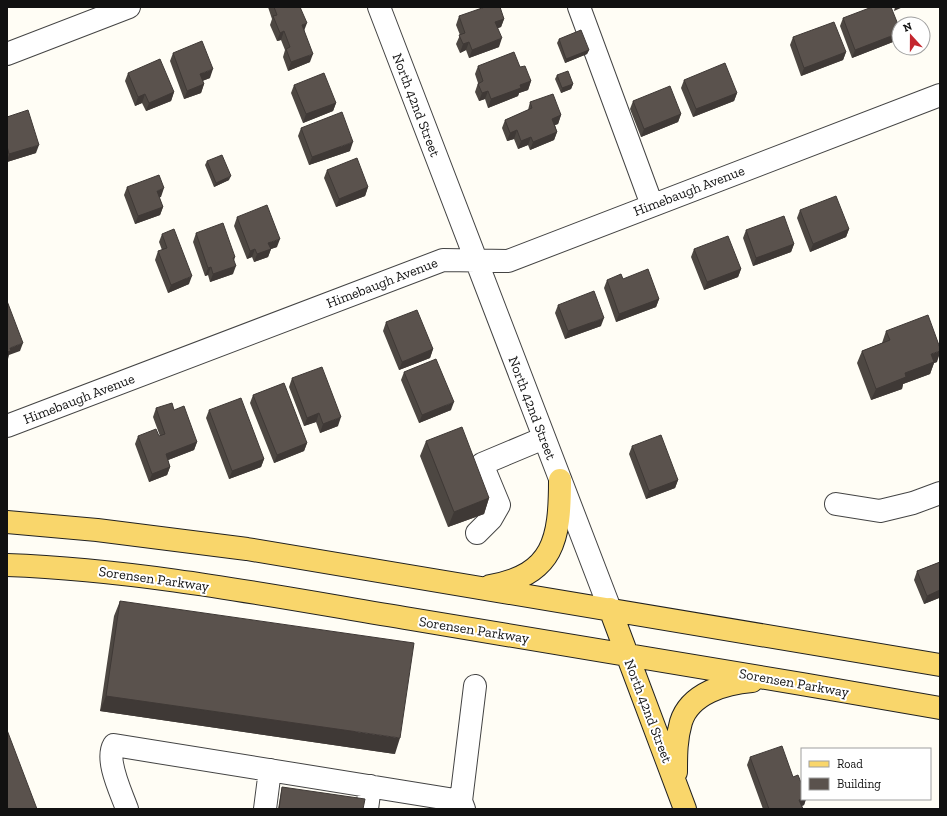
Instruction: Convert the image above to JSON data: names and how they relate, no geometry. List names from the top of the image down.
{
  "streets": {
    "main road": ["North 42nd Street", "Sorensen Parkway"],
    "street": ["Himebaugh Avenue"]
  },
  "crossings": [
    ["North 42nd Street", "Himebaugh Avenue"],
    ["North 42nd Street", "Sorensen Parkway"]
  ],
  "legend": ["Road", "Building"],
  "north": "top"
}
